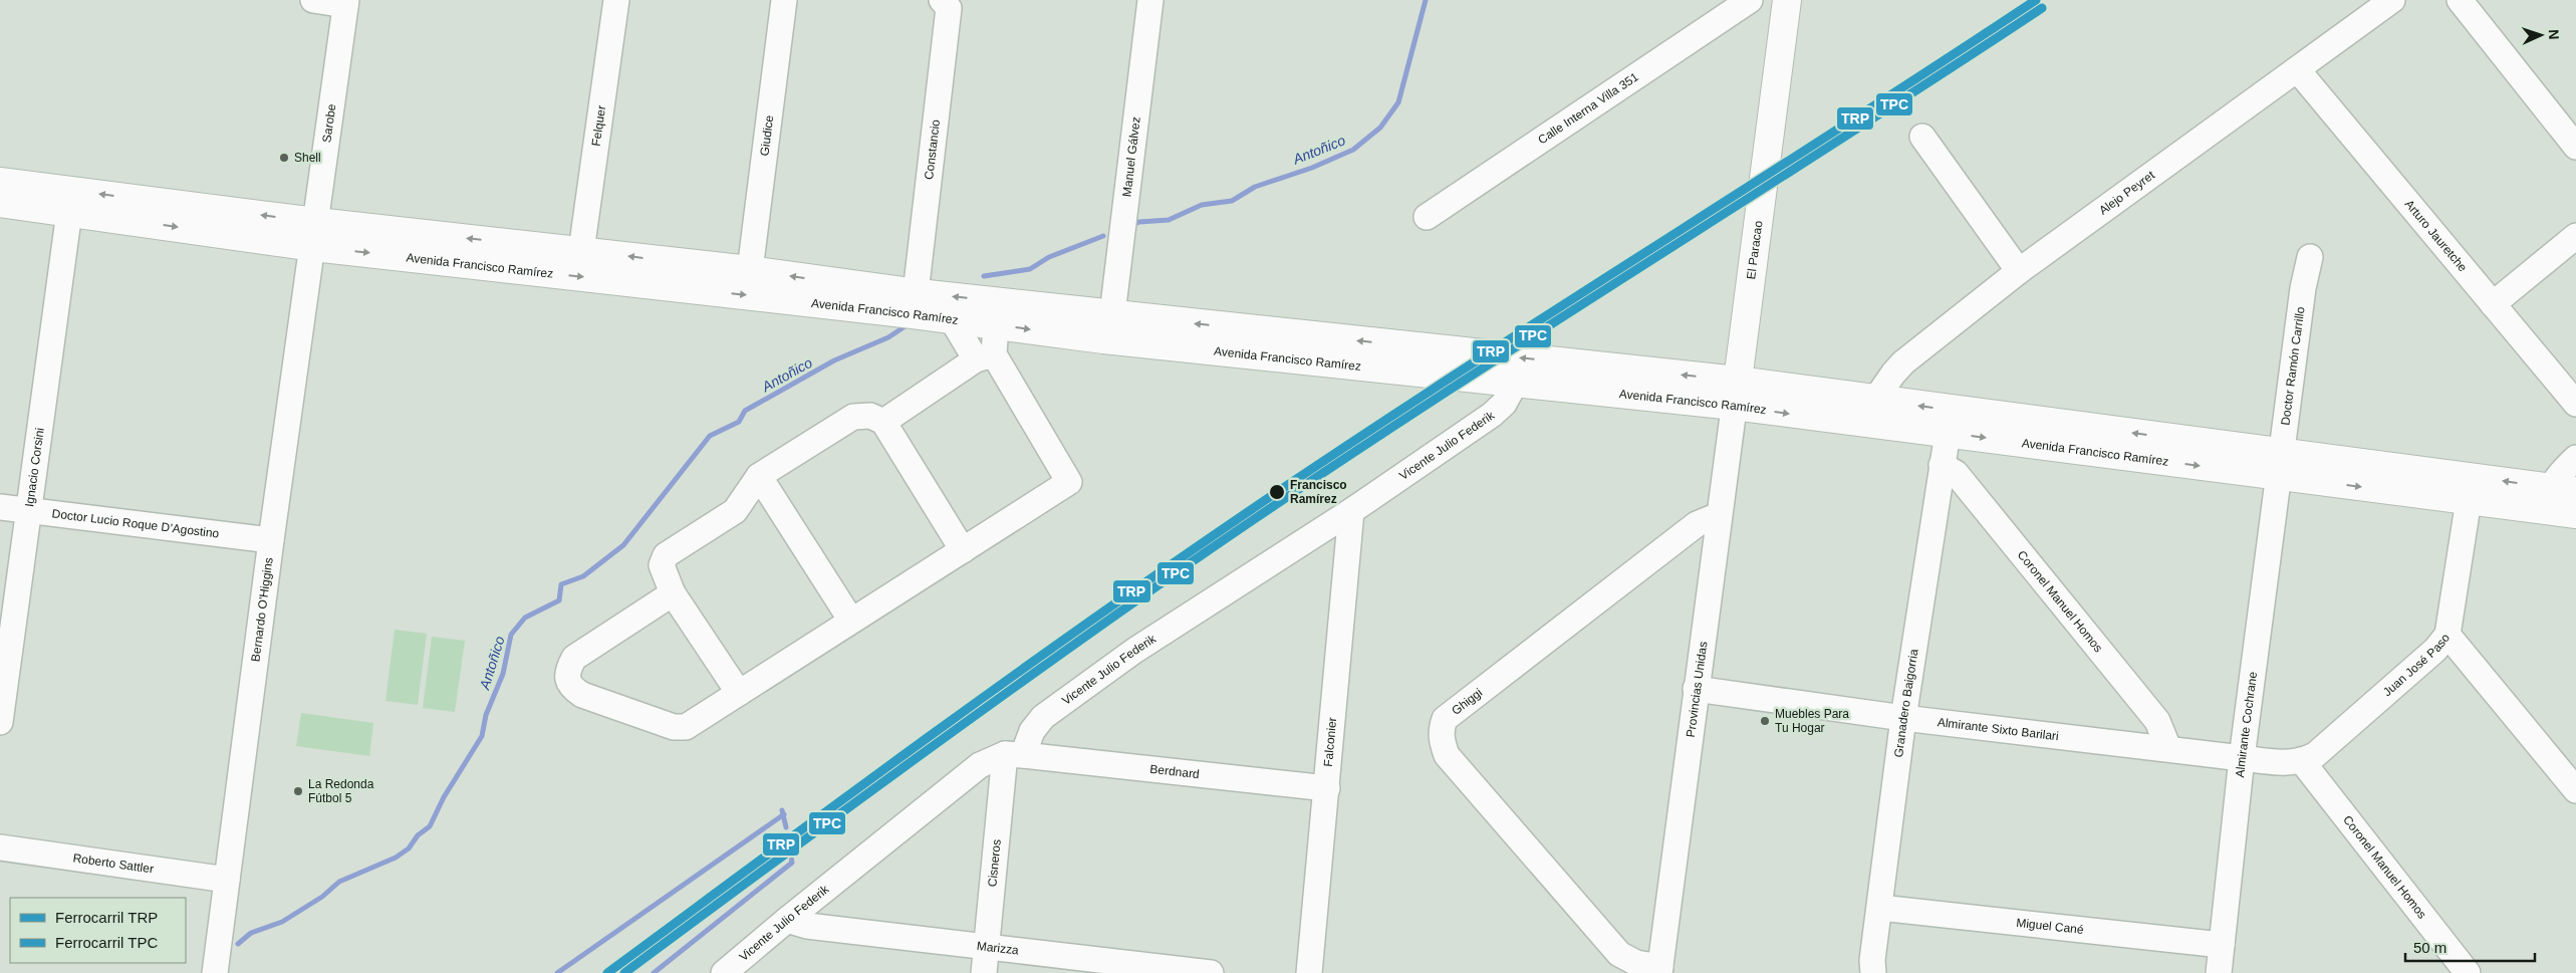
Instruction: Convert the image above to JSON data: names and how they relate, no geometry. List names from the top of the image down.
{
  "streets": {
    "main road": ["El Paracao", "Avenida Francisco Ramírez"],
    "street": [
      "Calle Interna Villa 351",
      "Sarobe",
      "Felquer",
      "Giudice",
      "Constancio",
      "Manuel Gálvez",
      "Alejo Peyret",
      "Arturo Jauretche",
      "Doctor Ramón Carrillo",
      "Vicente Julio Federik",
      "Ignacio Corsini",
      "Doctor Lucio Roque D’Agostino",
      "Coronel Manuel Homos",
      "Bernardo O'Higgins",
      "Juan José Paso",
      "Provincias Unidas",
      "Ghiggi",
      "Granadero Baigorria",
      "Almirante Cochrane",
      "Almirante Sixto Barilari",
      "Falconier",
      "Berdnard",
      "Roberto Sattler",
      "Cisneros",
      "Miguel Cané",
      "Marizza"
    ]
  },
  "crossings": [
    ["Sarobe", "Avenida Francisco Ramírez"],
    ["Sarobe", "Bernardo O'Higgins"],
    ["Felquer", "Avenida Francisco Ramírez"],
    ["Giudice", "Avenida Francisco Ramírez"],
    ["Constancio", "Avenida Francisco Ramírez"],
    ["Manuel Gálvez", "Avenida Francisco Ramírez"],
    ["Alejo Peyret", "Arturo Jauretche"],
    ["Alejo Peyret", "Avenida Francisco Ramírez"],
    ["El Paracao", "Avenida Francisco Ramírez"],
    ["El Paracao", "Provincias Unidas"],
    ["Avenida Francisco Ramírez", "Doctor Ramón Carrillo"],
    ["Avenida Francisco Ramírez", "Vicente Julio Federik"],
    ["Avenida Francisco Ramírez", "Ignacio Corsini"],
    ["Avenida Francisco Ramírez", "Bernardo O'Higgins"],
    ["Avenida Francisco Ramírez", "Juan José Paso"],
    ["Avenida Francisco Ramírez", "Provincias Unidas"],
    ["Avenida Francisco Ramírez", "Granadero Baigorria"],
    ["Avenida Francisco Ramírez", "Almirante Cochrane"],
    ["Doctor Ramón Carrillo", "Almirante Cochrane"],
    ["Vicente Julio Federik", "Falconier"],
    ["Vicente Julio Federik", "Berdnard"],
    ["Vicente Julio Federik", "Cisneros"],
    ["Vicente Julio Federik", "Marizza"],
    ["Ignacio Corsini", "Doctor Lucio Roque D’Agostino"],
    ["Doctor Lucio Roque D’Agostino", "Bernardo O'Higgins"],
    ["Coronel Manuel Homos", "Juan José Paso"],
    ["Coronel Manuel Homos", "Granadero Baigorria"],
    ["Coronel Manuel Homos", "Almirante Sixto Barilari"],
    ["Bernardo O'Higgins", "Roberto Sattler"],
    ["Juan José Paso", "Almirante Sixto Barilari"],
    ["Provincias Unidas", "Ghiggi"],
    ["Provincias Unidas", "Almirante Sixto Barilari"],
    ["Granadero Baigorria", "Almirante Sixto Barilari"],
    ["Granadero Baigorria", "Miguel Cané"],
    ["Almirante Cochrane", "Almirante Sixto Barilari"],
    ["Almirante Cochrane", "Miguel Cané"],
    ["Falconier", "Berdnard"],
    ["Berdnard", "Cisneros"],
    ["Cisneros", "Marizza"]
  ],
  "water": ["Antoñico"],
  "places": [
    "Shell",
    "Francisco Ramírez",
    "Muebles Para Tu Hogar",
    "La Redonda Fútbol 5"
  ],
  "lines": ["rail line TRP", "rail line TPC"],
  "legend": ["Ferrocarril TRP", "Ferrocarril TPC"],
  "scale_bar": "50 m",
  "north": "right"
}
